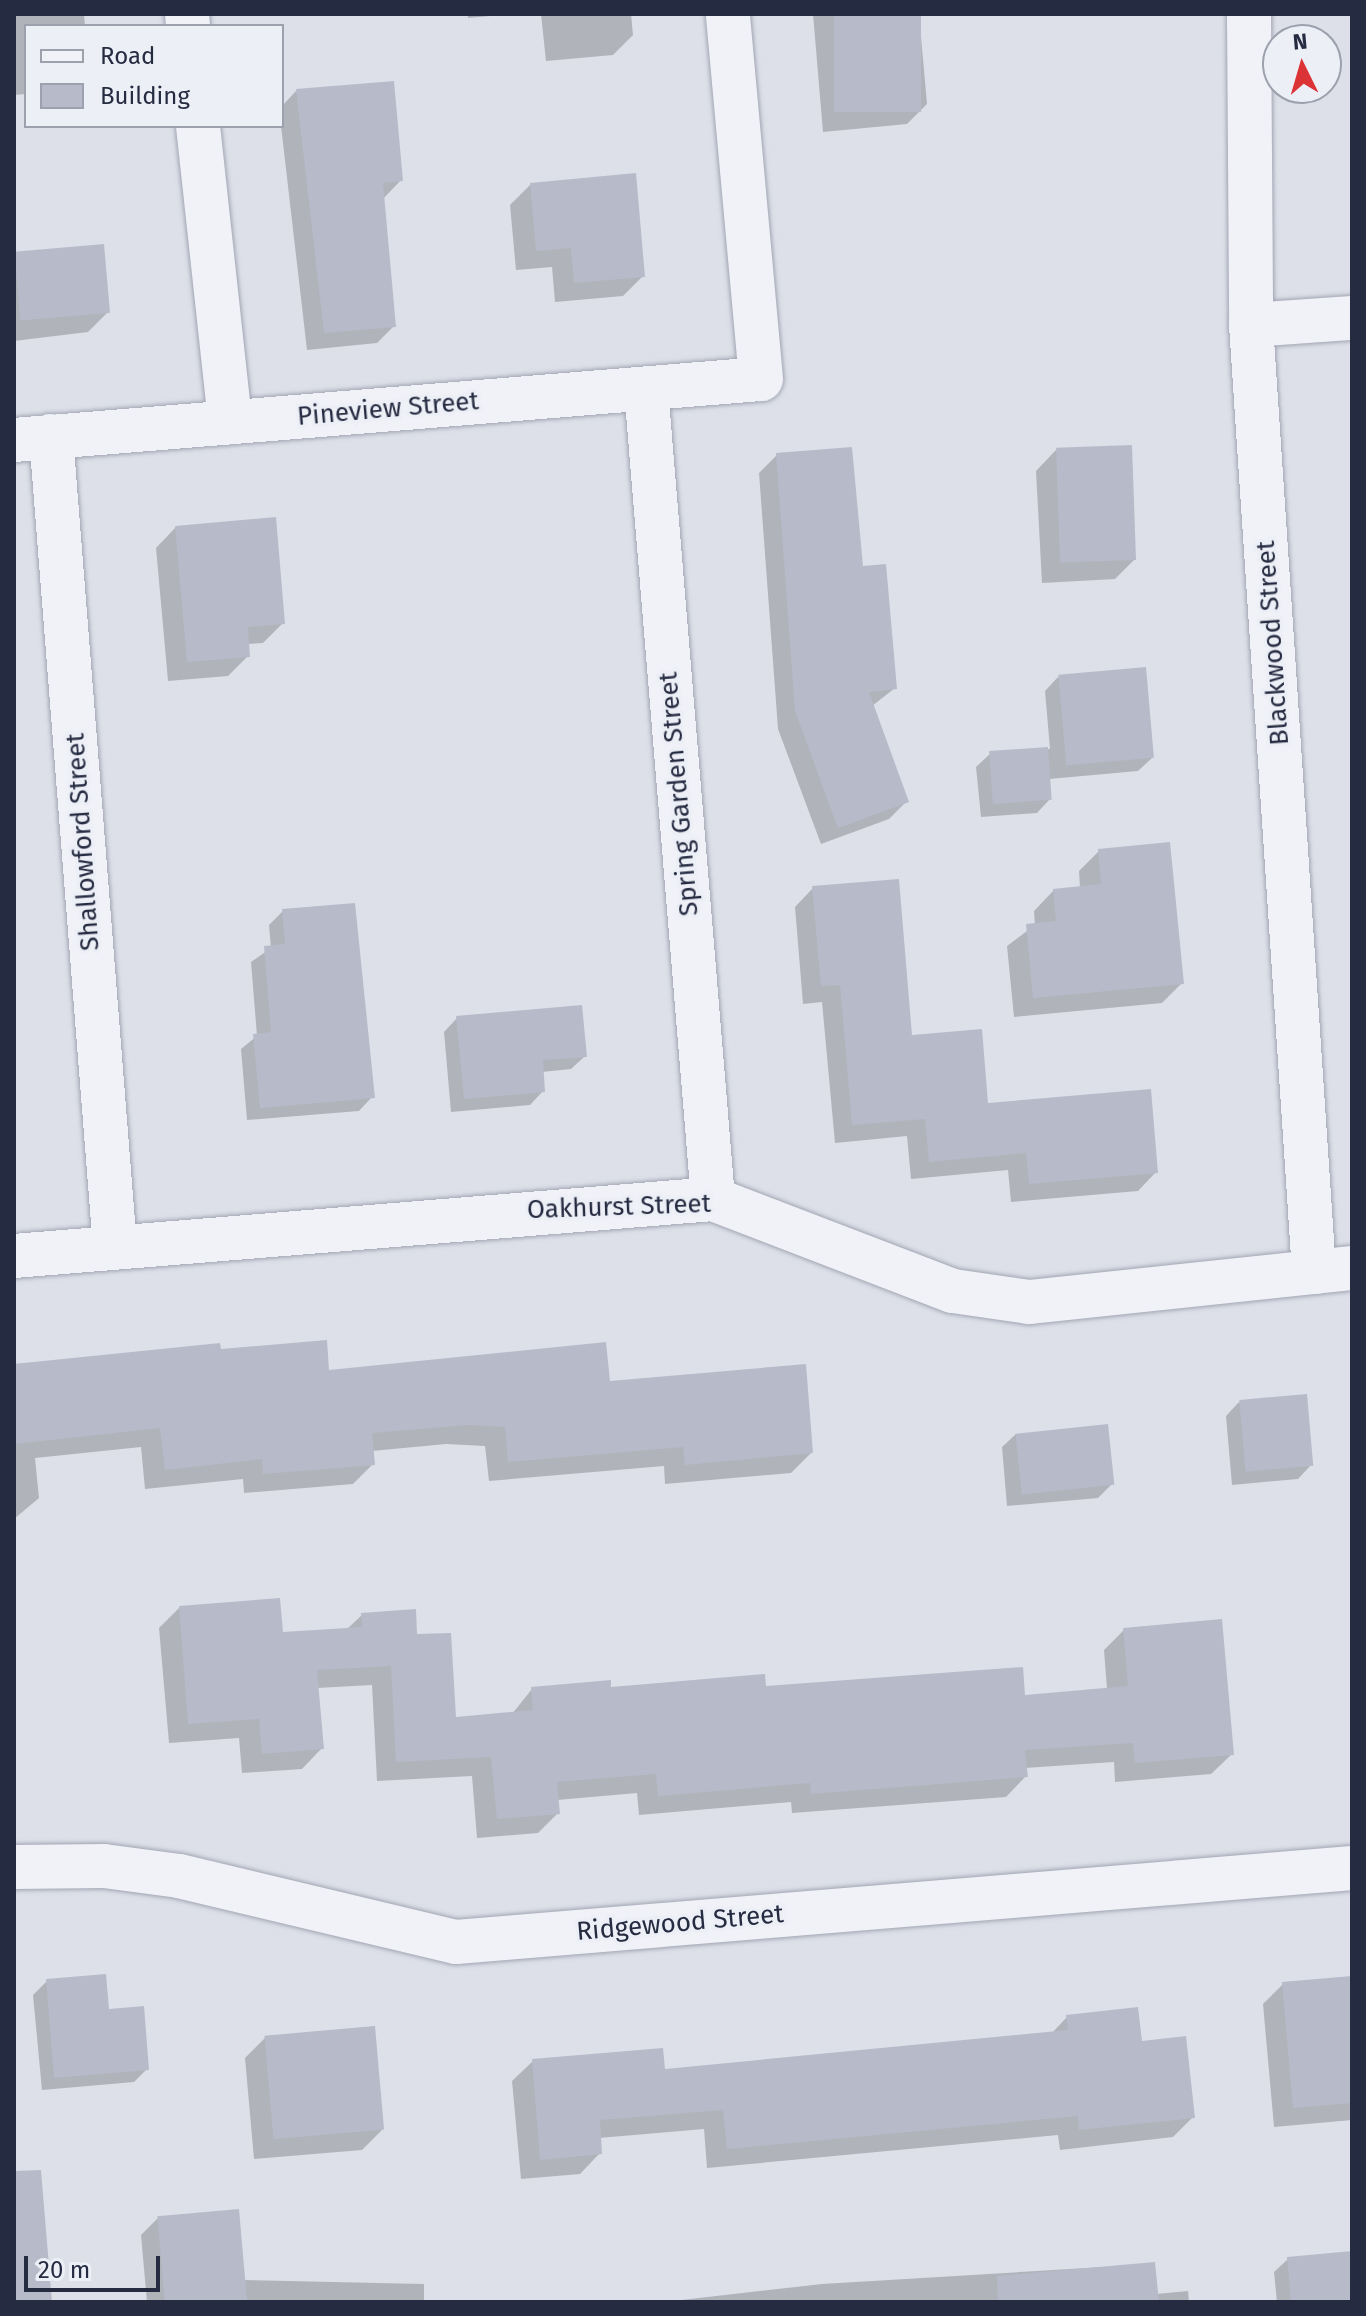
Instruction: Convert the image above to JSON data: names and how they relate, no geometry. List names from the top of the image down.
{
  "streets": {
    "street": [
      "Pineview Street",
      "Blackwood Street",
      "Spring Garden Street",
      "Shallowford Street",
      "Oakhurst Street",
      "Ridgewood Street"
    ]
  },
  "crossings": [
    ["Pineview Street", "Spring Garden Street"],
    ["Pineview Street", "Shallowford Street"],
    ["Blackwood Street", "Oakhurst Street"],
    ["Spring Garden Street", "Oakhurst Street"],
    ["Shallowford Street", "Oakhurst Street"]
  ],
  "legend": ["Road", "Building"],
  "scale_bar": "20 m",
  "north": "top"
}
